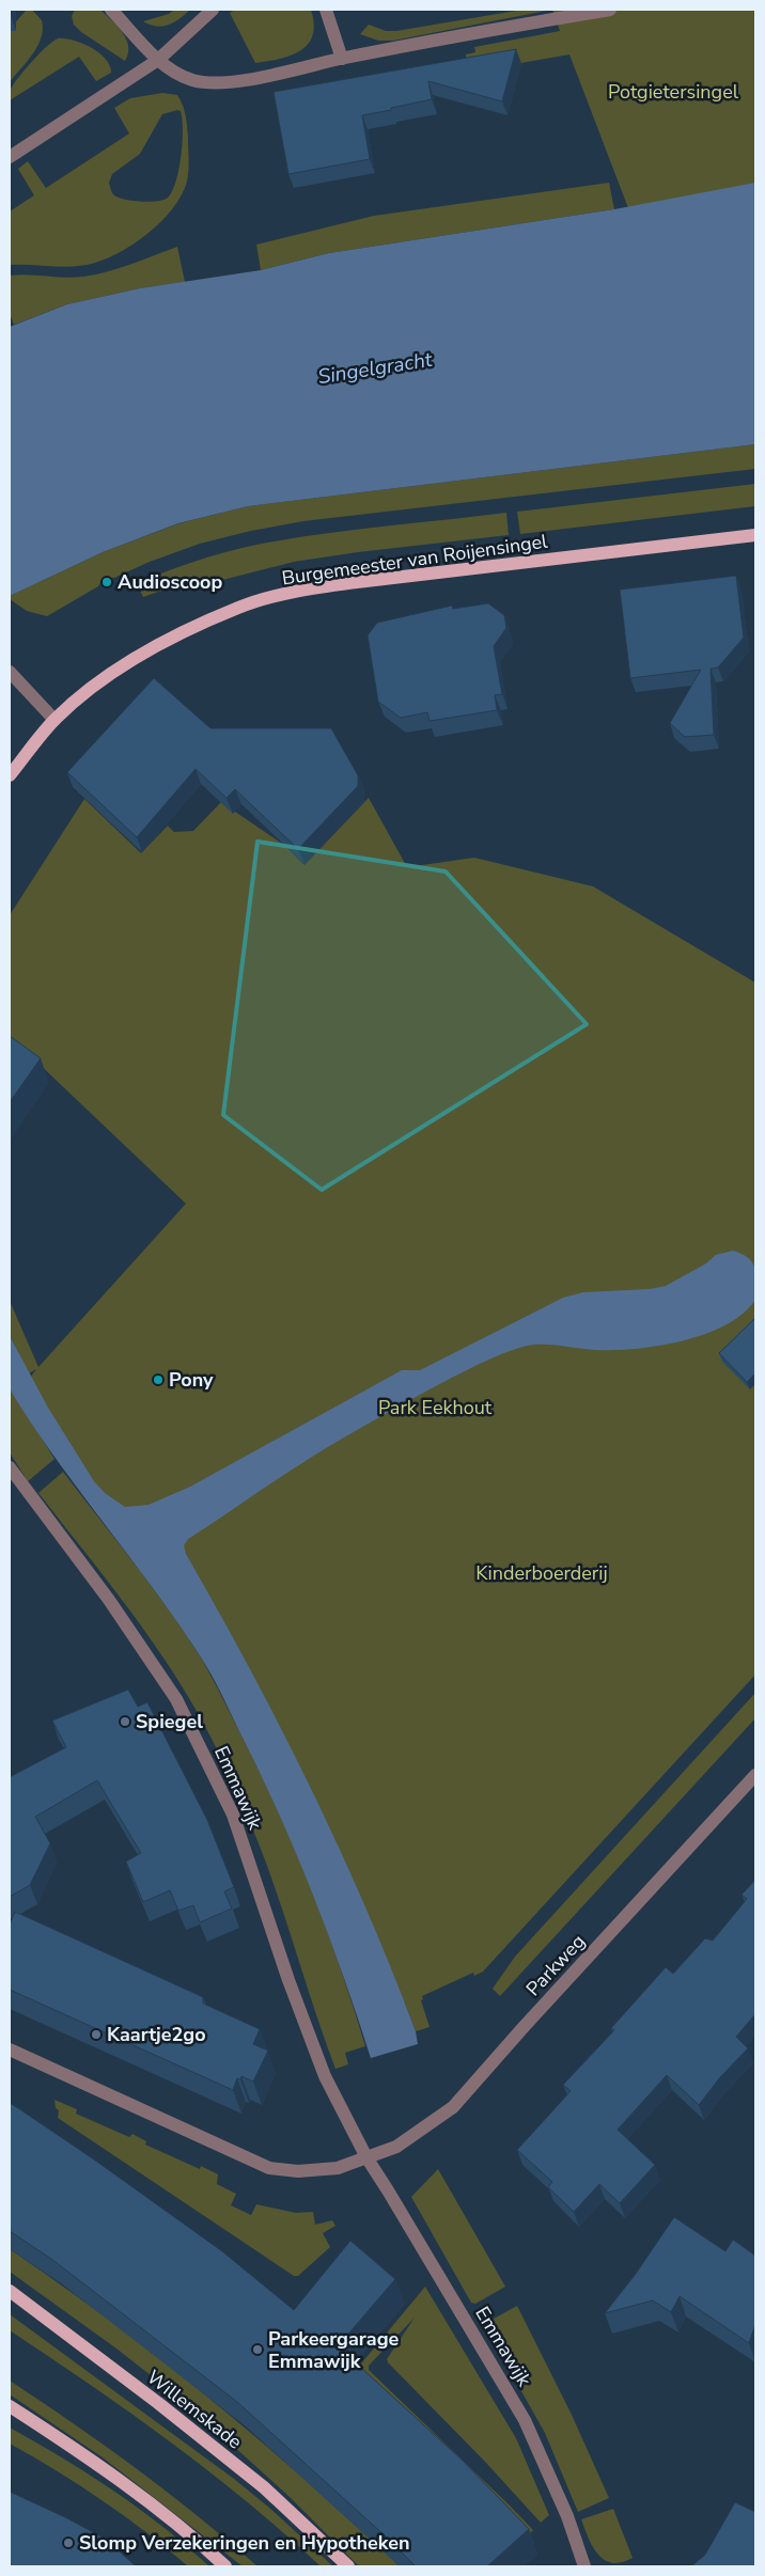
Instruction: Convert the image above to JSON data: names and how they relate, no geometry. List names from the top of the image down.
{
  "streets": {
    "main road": ["Burgemeester van Roijensingel", "Willemskade"],
    "street": ["Emmawijk", "Parkweg"]
  },
  "crossings": [
    ["Emmawijk", "Parkweg"]
  ],
  "water": ["Singelgracht"],
  "parks": ["Potgietersingel", "Park Eekhout", "Kinderboerderij"],
  "places": [
    "Audioscoop",
    "Pony",
    "Spiegel",
    "Kaartje2go",
    "Parkeergarage Emmawijk",
    "Slomp Verzekeringen en Hypotheken"
  ]
}
